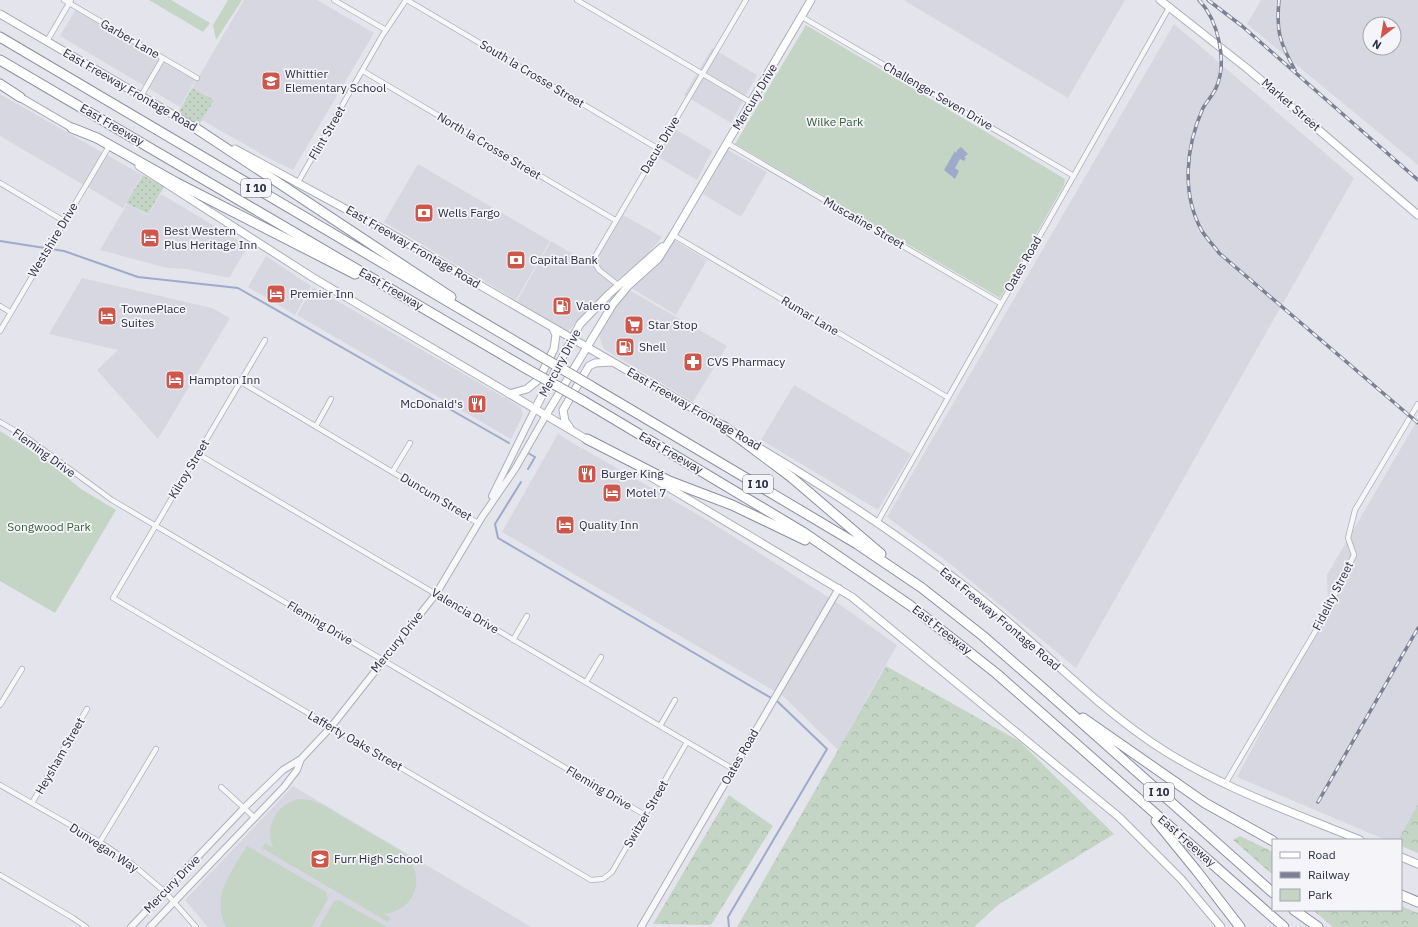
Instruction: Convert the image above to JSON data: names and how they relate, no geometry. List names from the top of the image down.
{
  "streets": {
    "highway": ["East Freeway", "I 10"],
    "main road": ["East Freeway Frontage Road", "Mercury Drive", "Market Street"],
    "street": [
      "Garber Lane",
      "South la Crosse Street",
      "Challenger Seven Drive",
      "Flint Street",
      "Dacus Drive",
      "North la Crosse Street",
      "Muscatine Street",
      "Westshire Drive",
      "Oates Road",
      "Rumar Lane",
      "Fleming Drive",
      "Kilroy Street",
      "Duncum Street",
      "Fidelity Street",
      "Valencia Drive",
      "Lafferty Oaks Street",
      "Heysham Street",
      "Switzer Street",
      "Dunvegan Way"
    ]
  },
  "crossings": [
    ["South la Crosse Street", "Flint Street"],
    ["South la Crosse Street", "Dacus Drive"],
    ["East Freeway Frontage Road", "Mercury Drive"],
    ["East Freeway Frontage Road", "Flint Street"],
    ["East Freeway Frontage Road", "Oates Road"],
    ["East Freeway Frontage Road", "Fidelity Street"],
    ["Challenger Seven Drive", "Mercury Drive"],
    ["Challenger Seven Drive", "Oates Road"],
    ["Mercury Drive", "Dacus Drive"],
    ["Mercury Drive", "Muscatine Street"],
    ["Mercury Drive", "Rumar Lane"],
    ["Mercury Drive", "Fleming Drive"],
    ["Mercury Drive", "Duncum Street"],
    ["Mercury Drive", "Valencia Drive"],
    ["Mercury Drive", "Lafferty Oaks Street"],
    ["Mercury Drive", "Dunvegan Way"],
    ["Market Street", "Oates Road"],
    ["Flint Street", "North la Crosse Street"],
    ["Dacus Drive", "North la Crosse Street"],
    ["Muscatine Street", "Oates Road"],
    ["Oates Road", "Rumar Lane"],
    ["Oates Road", "Valencia Drive"],
    ["Fleming Drive", "Kilroy Street"],
    ["Fleming Drive", "Switzer Street"],
    ["Kilroy Street", "Duncum Street"],
    ["Kilroy Street", "Valencia Drive"],
    ["Kilroy Street", "Lafferty Oaks Street"],
    ["Valencia Drive", "Switzer Street"],
    ["Lafferty Oaks Street", "Switzer Street"],
    ["Heysham Street", "Dunvegan Way"]
  ],
  "parks": ["Wilke Park", "Songwood Park"],
  "places": {
    "school or university": ["Whittier Elementary School", "Furr High School"],
    "bank": ["Wells Fargo", "Capital Bank"],
    "hotel": [
      "Best Western Plus Heritage Inn",
      "Premier Inn",
      "TownePlace Suites",
      "Hampton Inn",
      "Motel 7",
      "Quality Inn"
    ],
    "fuel station": ["Valero", "Shell"],
    "supermarket": ["Star Stop"],
    "pharmacy": ["CVS Pharmacy"],
    "restaurant": ["McDonald's", "Burger King"]
  },
  "legend": ["Road", "Railway", "Park"],
  "north": "bottom left"
}
